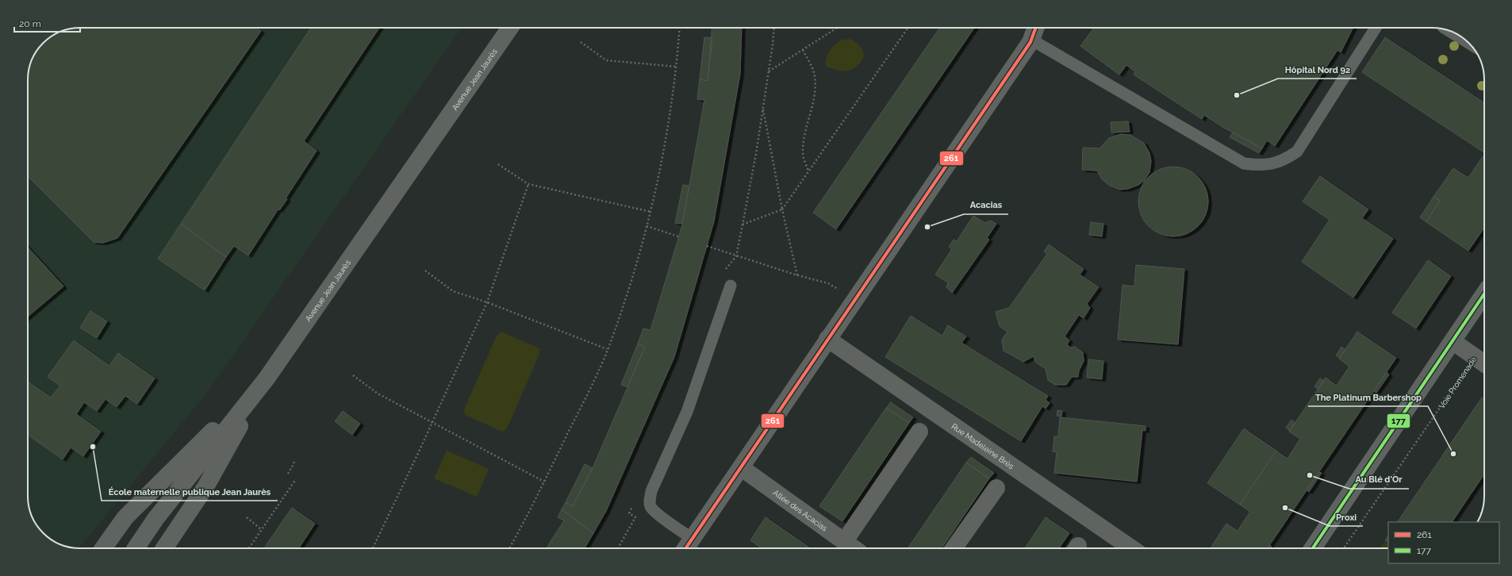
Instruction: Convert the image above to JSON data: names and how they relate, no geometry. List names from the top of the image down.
{
  "streets": {
    "street": ["Avenue Jean Jaurès", "Rue Madeleine Brès", "Allée des Acacias"],
    "path": ["Voie Promenade"]
  },
  "places": [
    "Hôpital Nord 92",
    "Acacias",
    "École maternelle publique Jean Jaurès",
    "The Platinum Barbershop",
    "Au Blé d'Or",
    "Proxi"
  ],
  "lines": ["transit line 261", "transit line 177"],
  "legend": ["261", "177"],
  "scale_bar": "20 m"
}
